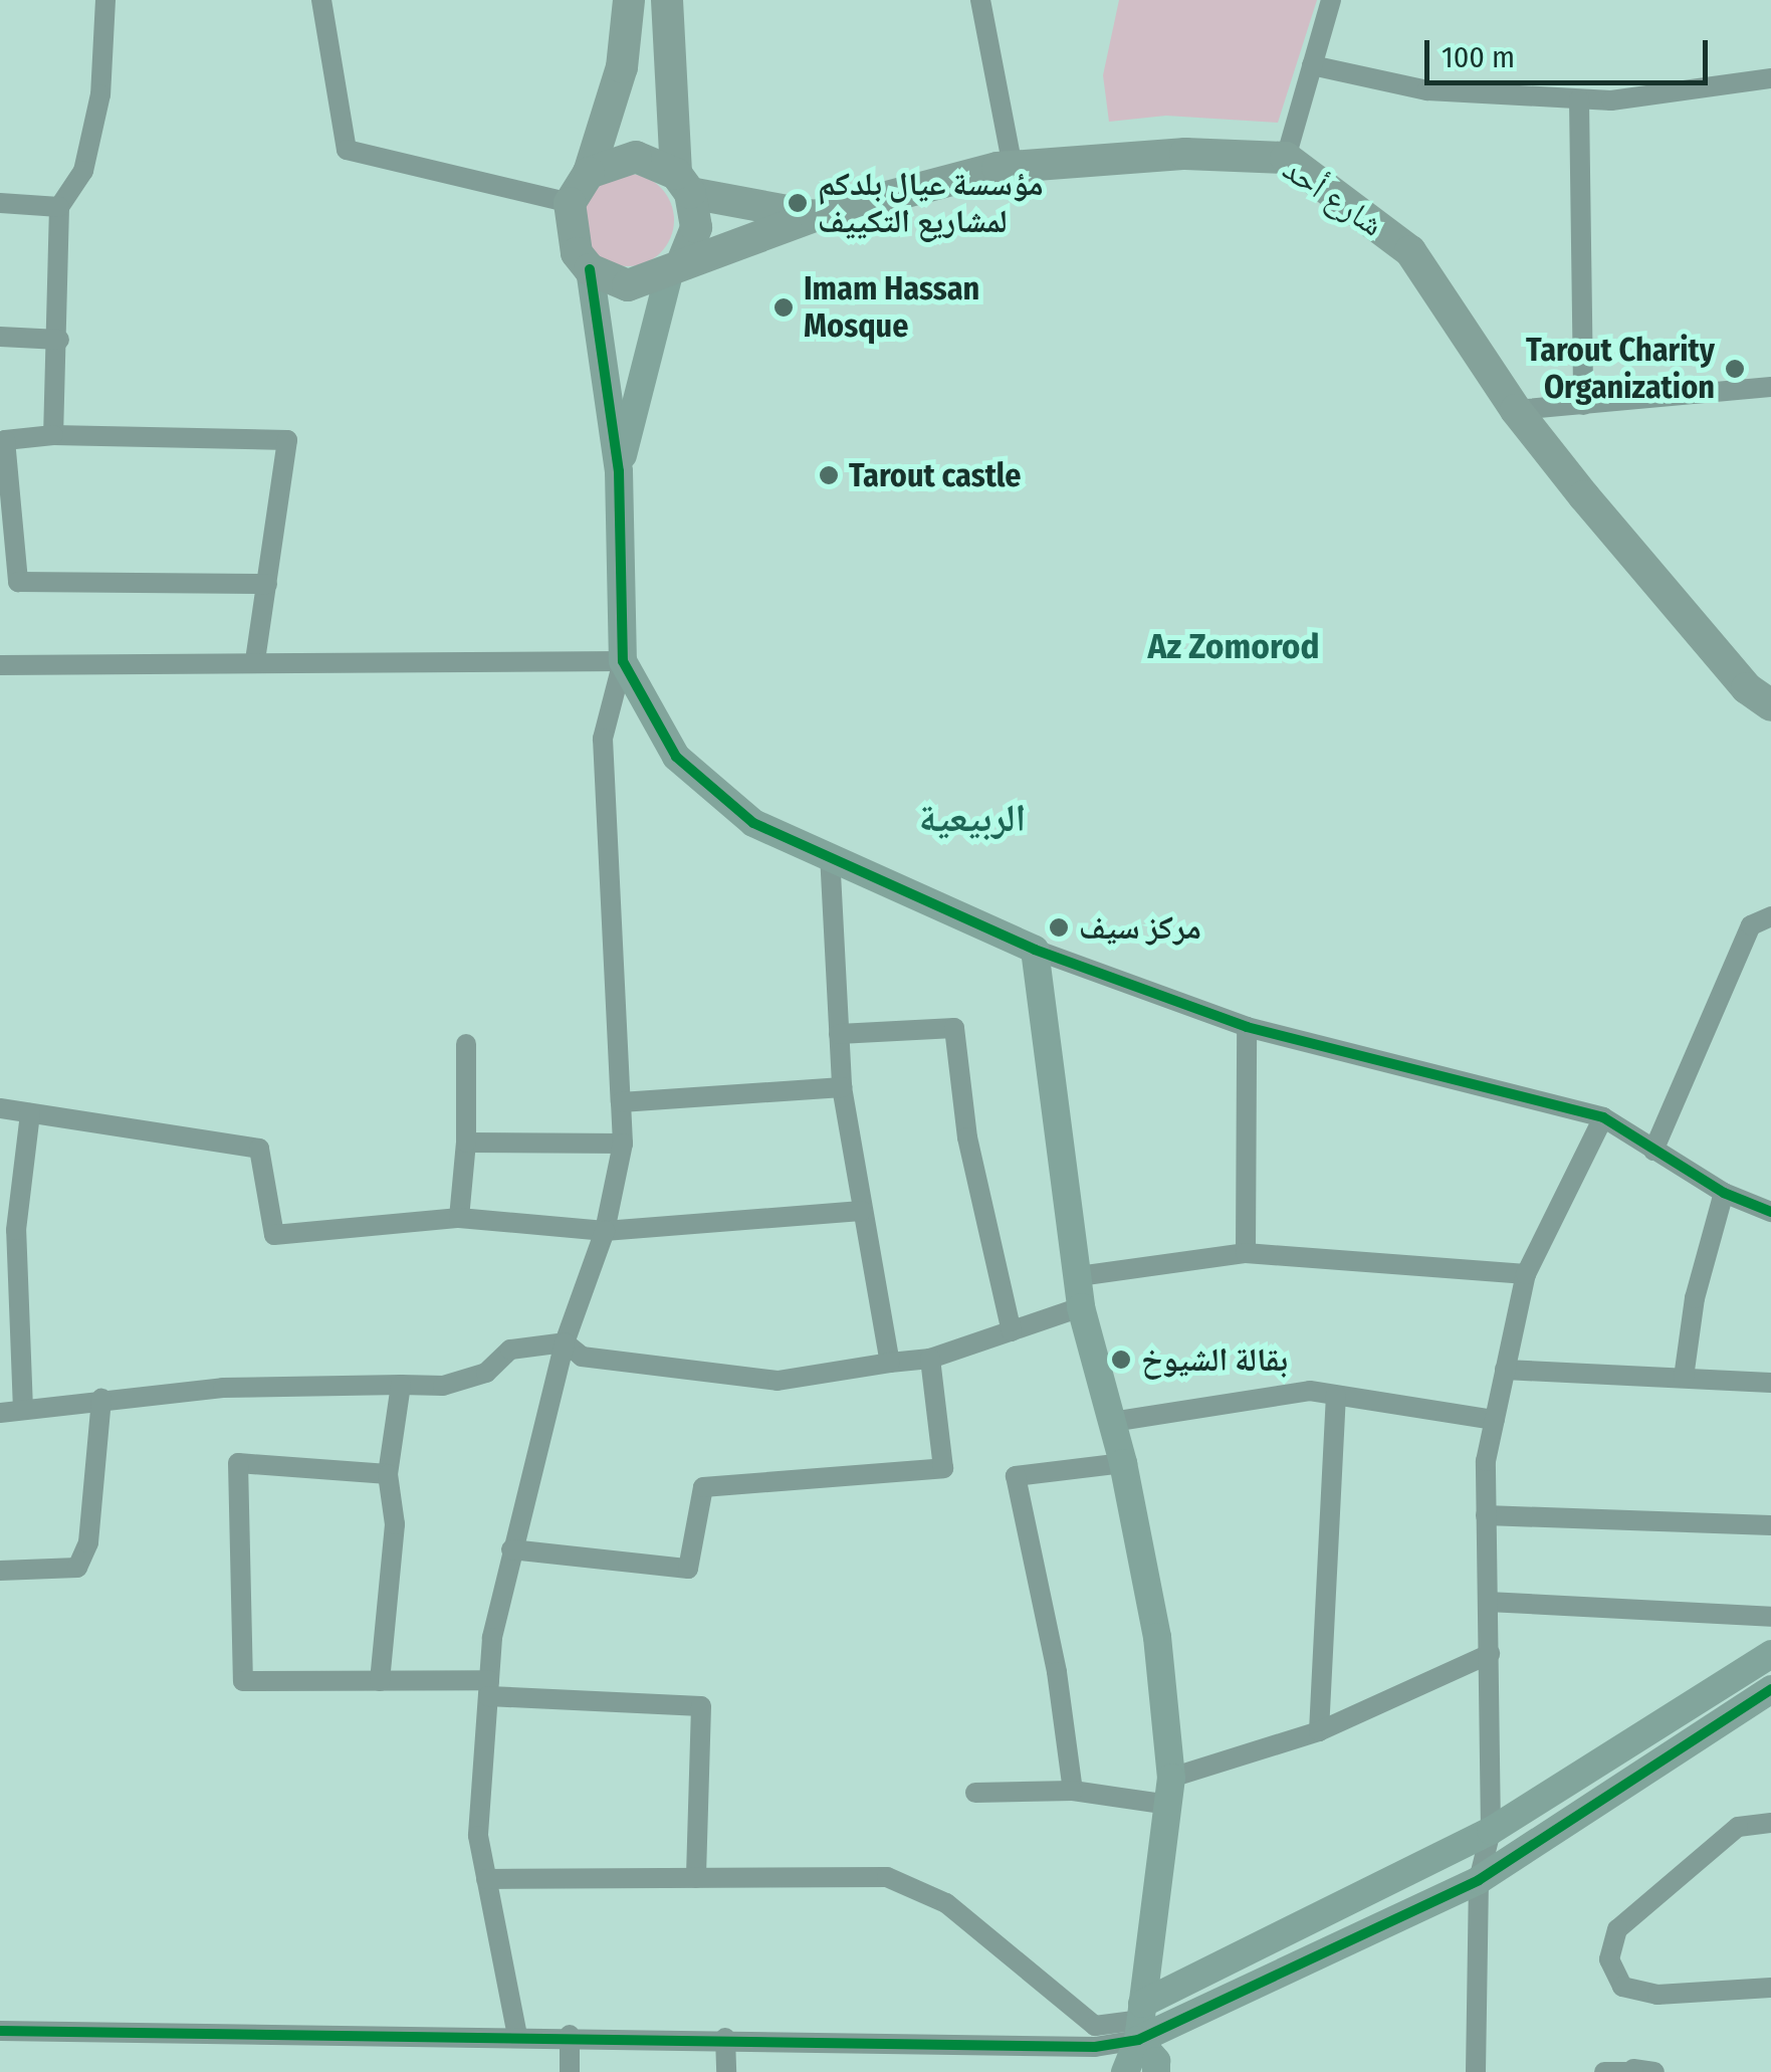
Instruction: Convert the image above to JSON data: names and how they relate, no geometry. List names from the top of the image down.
{
  "streets": {
    "main road": ["شارع أحد"]
  },
  "districts": ["Az Zomorod", "الربيعية"],
  "places": [
    "مؤسسة عيال بلدكم لمشاريع التكييف",
    "Imam Hassan Mosque",
    "Tarout Charity Organization",
    "Tarout castle",
    "مركز سيف",
    "بقالة الشيوخ"
  ],
  "scale_bar": "100 m"
}
